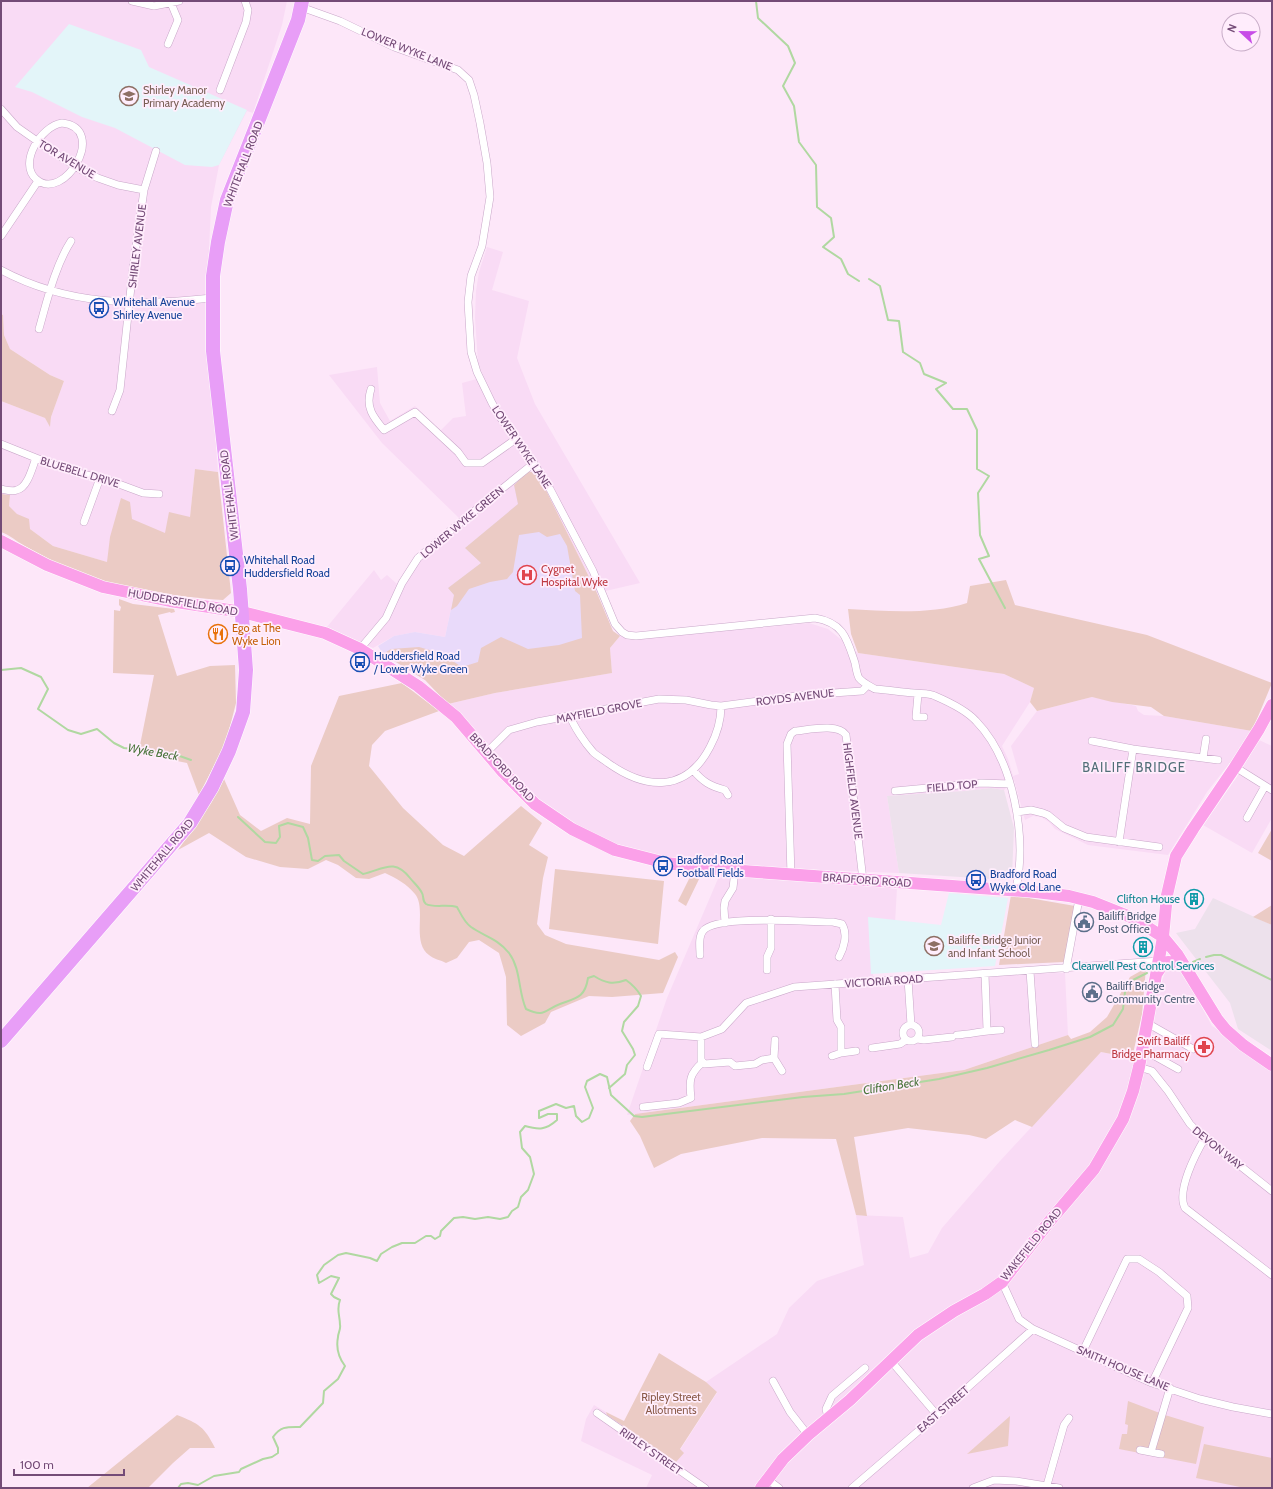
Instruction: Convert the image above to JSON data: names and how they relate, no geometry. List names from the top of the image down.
{
  "streets": {
    "highway": ["WHITEHALL ROAD"],
    "main road": ["HUDDERSFIELD ROAD", "BRADFORD ROAD", "WAKEFIELD ROAD"],
    "street": [
      "LOWER WYKE LANE",
      "TOR AVENUE",
      "SHIRLEY AVENUE",
      "BLUEBELL DRIVE",
      "LOWER WYKE GREEN",
      "ROYDS AVENUE",
      "MAYFIELD GROVE",
      "FIELD TOP",
      "HIGHFIELD AVENUE",
      "VICTORIA ROAD",
      "DEVON WAY",
      "SMITH HOUSE LANE",
      "EAST STREET",
      "RIPLEY STREET"
    ]
  },
  "crossings": [
    ["LOWER WYKE LANE", "WHITEHALL ROAD"],
    ["LOWER WYKE LANE", "LOWER WYKE GREEN"],
    ["LOWER WYKE LANE", "ROYDS AVENUE"],
    ["TOR AVENUE", "SHIRLEY AVENUE"],
    ["WHITEHALL ROAD", "HUDDERSFIELD ROAD"],
    ["LOWER WYKE GREEN", "HUDDERSFIELD ROAD"],
    ["HUDDERSFIELD ROAD", "BRADFORD ROAD"],
    ["ROYDS AVENUE", "MAYFIELD GROVE"],
    ["MAYFIELD GROVE", "BRADFORD ROAD"],
    ["BRADFORD ROAD", "HIGHFIELD AVENUE"],
    ["BRADFORD ROAD", "WAKEFIELD ROAD"],
    ["VICTORIA ROAD", "WAKEFIELD ROAD"],
    ["DEVON WAY", "WAKEFIELD ROAD"],
    ["WAKEFIELD ROAD", "SMITH HOUSE LANE"],
    ["SMITH HOUSE LANE", "EAST STREET"]
  ],
  "districts": ["BAILIFF BRIDGE"],
  "water": ["Wyke Beck", "Clifton Beck"],
  "parks": ["Ripley Street Allotments"],
  "places": {
    "school or university": ["Shirley Manor Primary Academy", "Bailiffe Bridge Junior and Infant School"],
    "bus stop": [
      "Whitehall Avenue Shirley Avenue",
      "Whitehall Road Huddersfield Road",
      "Huddersfield Road / Lower Wyke Green",
      "Bradford Road Football Fields",
      "Bradford Road Wyke Old Lane"
    ],
    "hospital": ["Cygnet Hospital Wyke"],
    "restaurant": ["Ego at The Wyke Lion"],
    "building": ["Clifton House", "Clearwell Pest Control Services"],
    "public building": ["Bailiff Bridge Post Office", "Bailiff Bridge Community Centre"],
    "pharmacy": ["Swift Bailiff Bridge Pharmacy"]
  },
  "scale_bar": "100 m",
  "north": "left"
}
